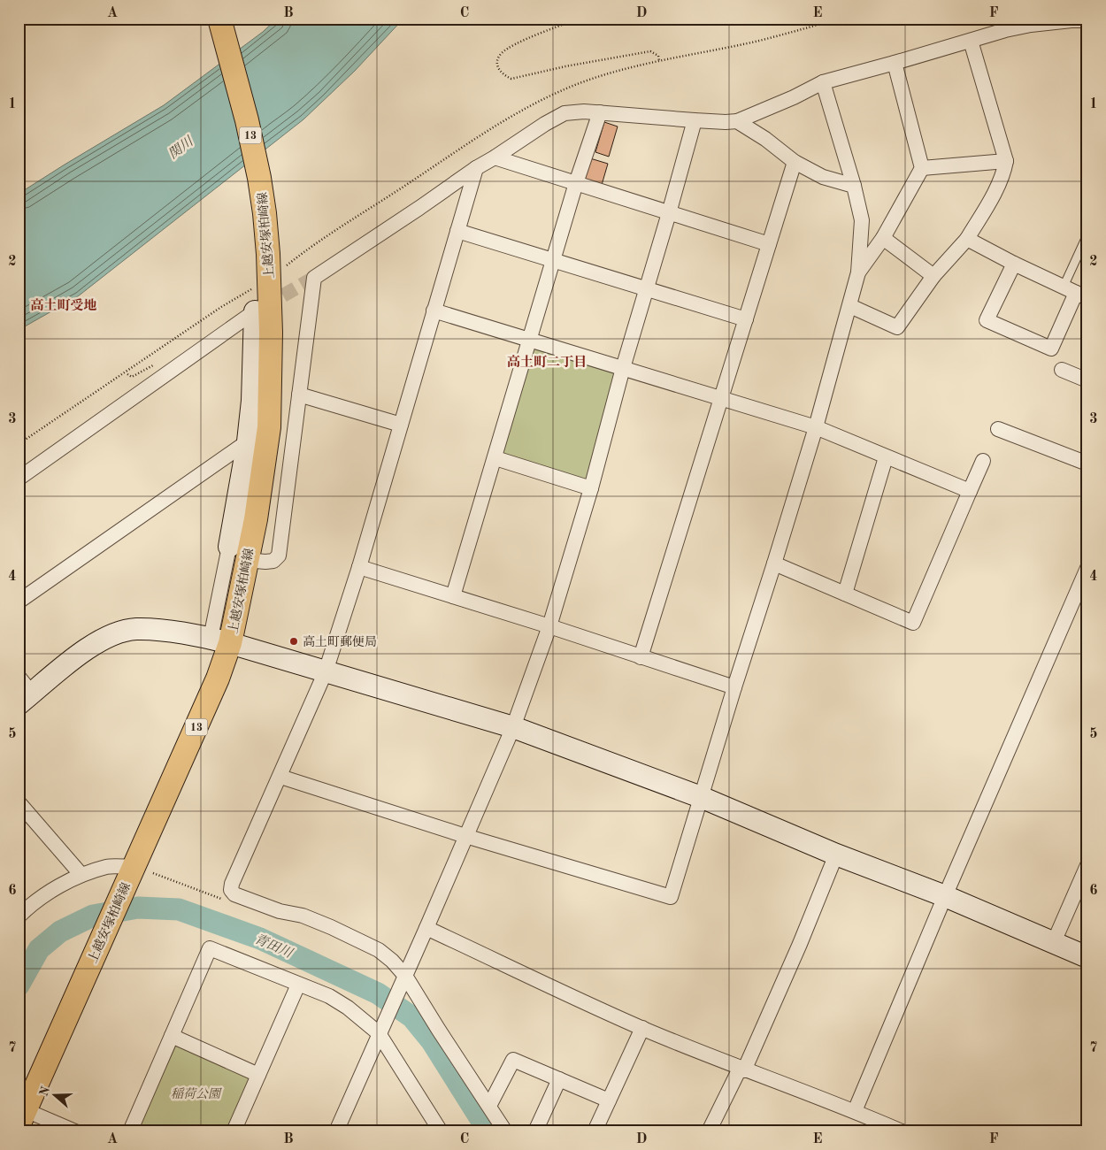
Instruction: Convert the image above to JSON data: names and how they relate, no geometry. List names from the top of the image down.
{
  "streets": {
    "main road": ["13", "上越安塚柏崎線"]
  },
  "districts": ["高土町受地", "高土町二丁目"],
  "water": ["関川", "青田川"],
  "parks": ["稲荷公園"],
  "places": ["高土町郵便局"],
  "north": "left",
  "grid": {
    "columns": [
      "A",
      "B",
      "C",
      "D",
      "E",
      "F"
    ],
    "rows": [
      "1",
      "2",
      "3",
      "4",
      "5",
      "6",
      "7"
    ]
  }
}
